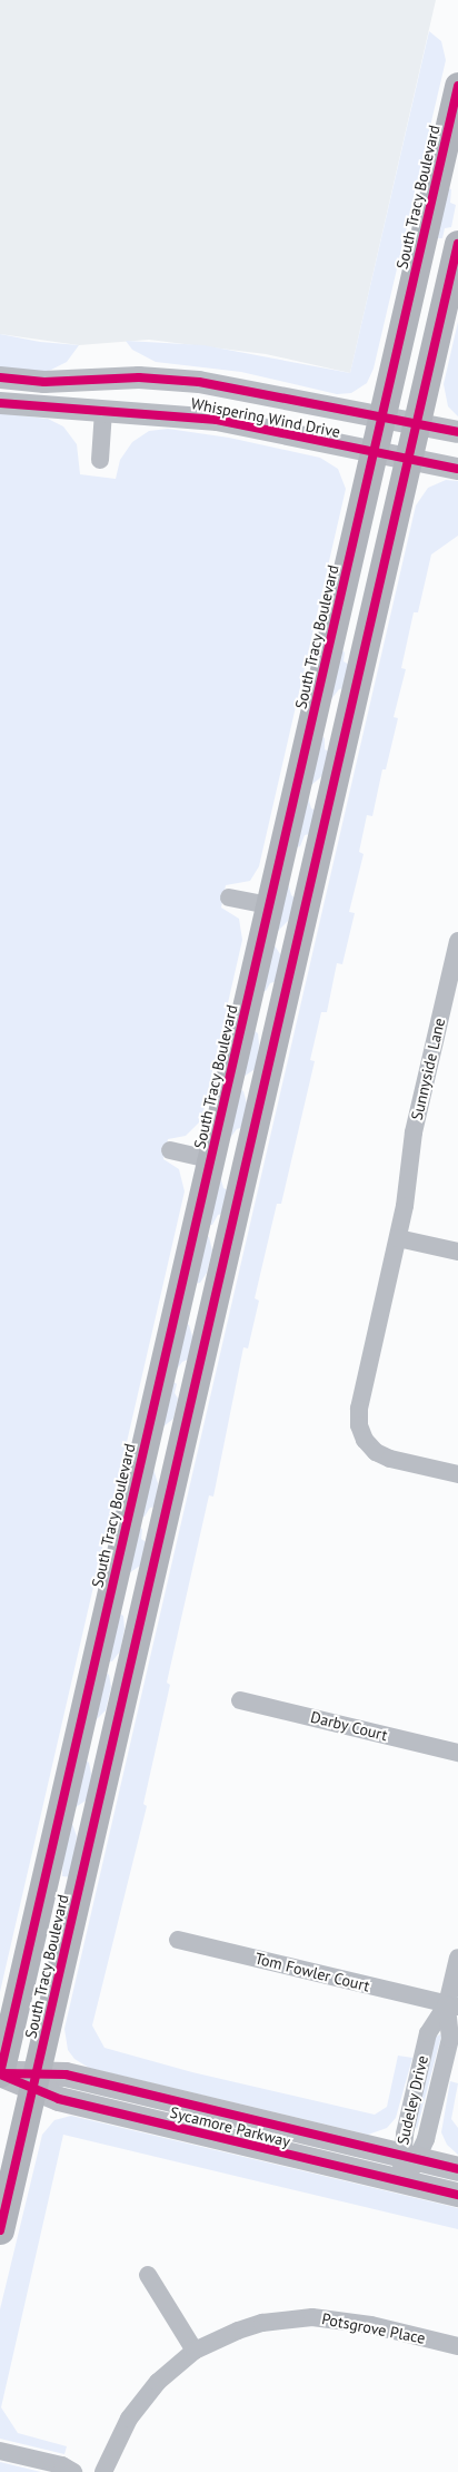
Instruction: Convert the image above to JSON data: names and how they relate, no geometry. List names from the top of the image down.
{
  "streets": {
    "main road": ["South Tracy Boulevard", "Sycamore Parkway"],
    "street": [
      "Whispering Wind Drive",
      "Sunnyside Lane",
      "Darby Court",
      "Tom Fowler Court",
      "Sudeley Drive",
      "Potsgrove Place"
    ]
  },
  "crossings": [
    ["South Tracy Boulevard", "Whispering Wind Drive"],
    ["South Tracy Boulevard", "Sycamore Parkway"],
    ["Tom Fowler Court", "Sudeley Drive"],
    ["Sudeley Drive", "Sycamore Parkway"]
  ]
}
